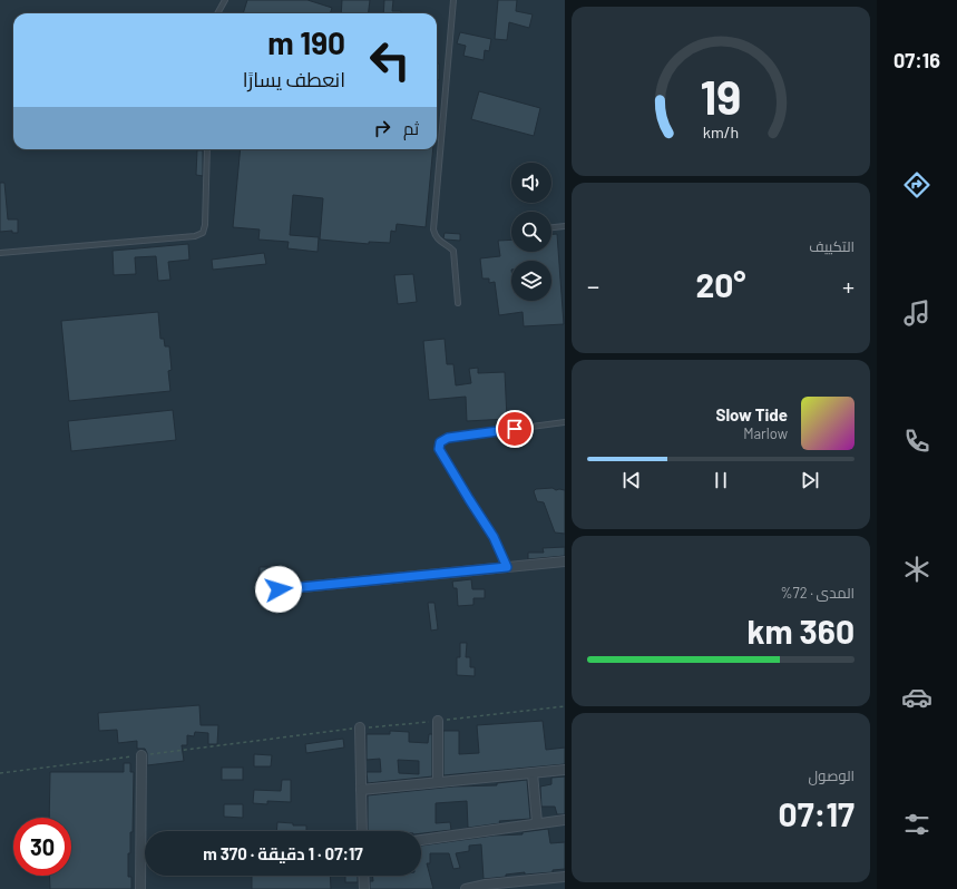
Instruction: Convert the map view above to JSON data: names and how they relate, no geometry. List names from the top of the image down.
{
  "page": {
    "tabs": "07:16",
    "turn": ["190 m", "انعطف يسارًا"],
    "then": "ثم",
    "tile": [
      "التكييف",
      ["المدى · 72%", "360 km"],
      ["الوصول", "07:17"]
    ],
    "heat": ["−", "20°", "+"],
    "song": ["Slow Tide", "Marlow"],
    "limit": "30",
    "trip": "07:17 · 1 دقيقة · 370 m",
    "gauge": ["19", "km/h"]
  }
}
